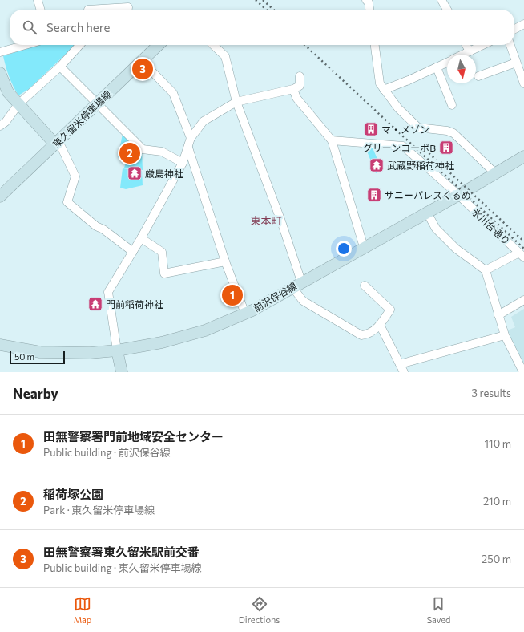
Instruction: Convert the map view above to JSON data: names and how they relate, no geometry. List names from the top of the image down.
{
  "streets": {
    "main road": ["東久留米停車場線", "前沢保谷線"],
    "street": ["氷川台通り"]
  },
  "crossings": [
    ["氷川台通り", "前沢保谷線"]
  ],
  "districts": ["東本町"],
  "places": {
    "building": ["マ・メゾン", "グリーンコーポB", "サニーパレスくるめ"],
    "temple": ["武蔵野稲荷神社", "厳島神社", "門前稲荷神社"]
  },
  "scale_bar": "50 m",
  "north": "bottom",
  "page": {
    "search": "Search here",
    "pins": ["3", "2", "1"],
    "scale": "50 m",
    "heading": ["Nearby", "3 results"],
    "list": [
      {
        "mark": "1",
        "name": "田無警察署門前地域安全センター",
        "note": "Public building · 前沢保谷線",
        "value": "110 m"
      },
      {
        "mark": "2",
        "name": "稲荷塚公園",
        "note": "Park · 東久留米停車場線",
        "value": "210 m"
      },
      {
        "mark": "3",
        "name": "田無警察署東久留米駅前交番",
        "note": "Public building · 東久留米停車場線",
        "value": "250 m"
      }
    ],
    "nav": ["Map", "Directions", "Saved"]
  }
}
